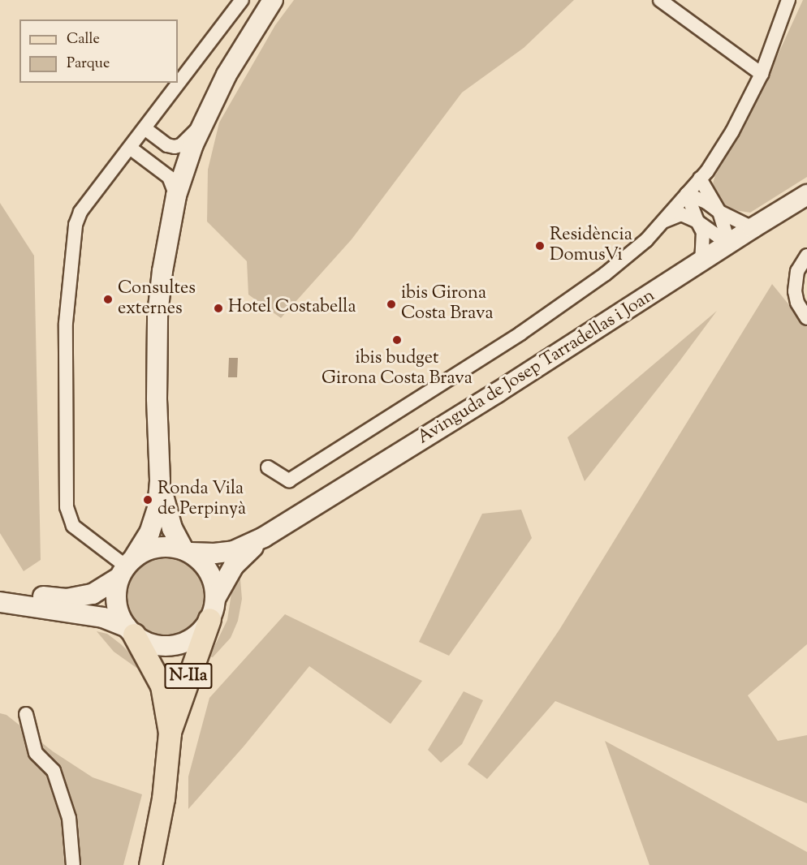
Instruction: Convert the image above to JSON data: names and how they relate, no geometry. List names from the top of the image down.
{
  "streets": {
    "main road": ["Avinguda de Josep Tarradellas i Joan", "N-IIa"]
  },
  "crossings": [
    ["Avinguda de Josep Tarradellas i Joan", "N-IIa"]
  ],
  "places": [
    "Residència DomusVi",
    "Consultes externes",
    "ibis Girona Costa Brava",
    "Hotel Costabella",
    "ibis budget Girona Costa Brava",
    "Ronda Vila de Perpinyà"
  ],
  "legend": ["Calle", "Parque"]
}
